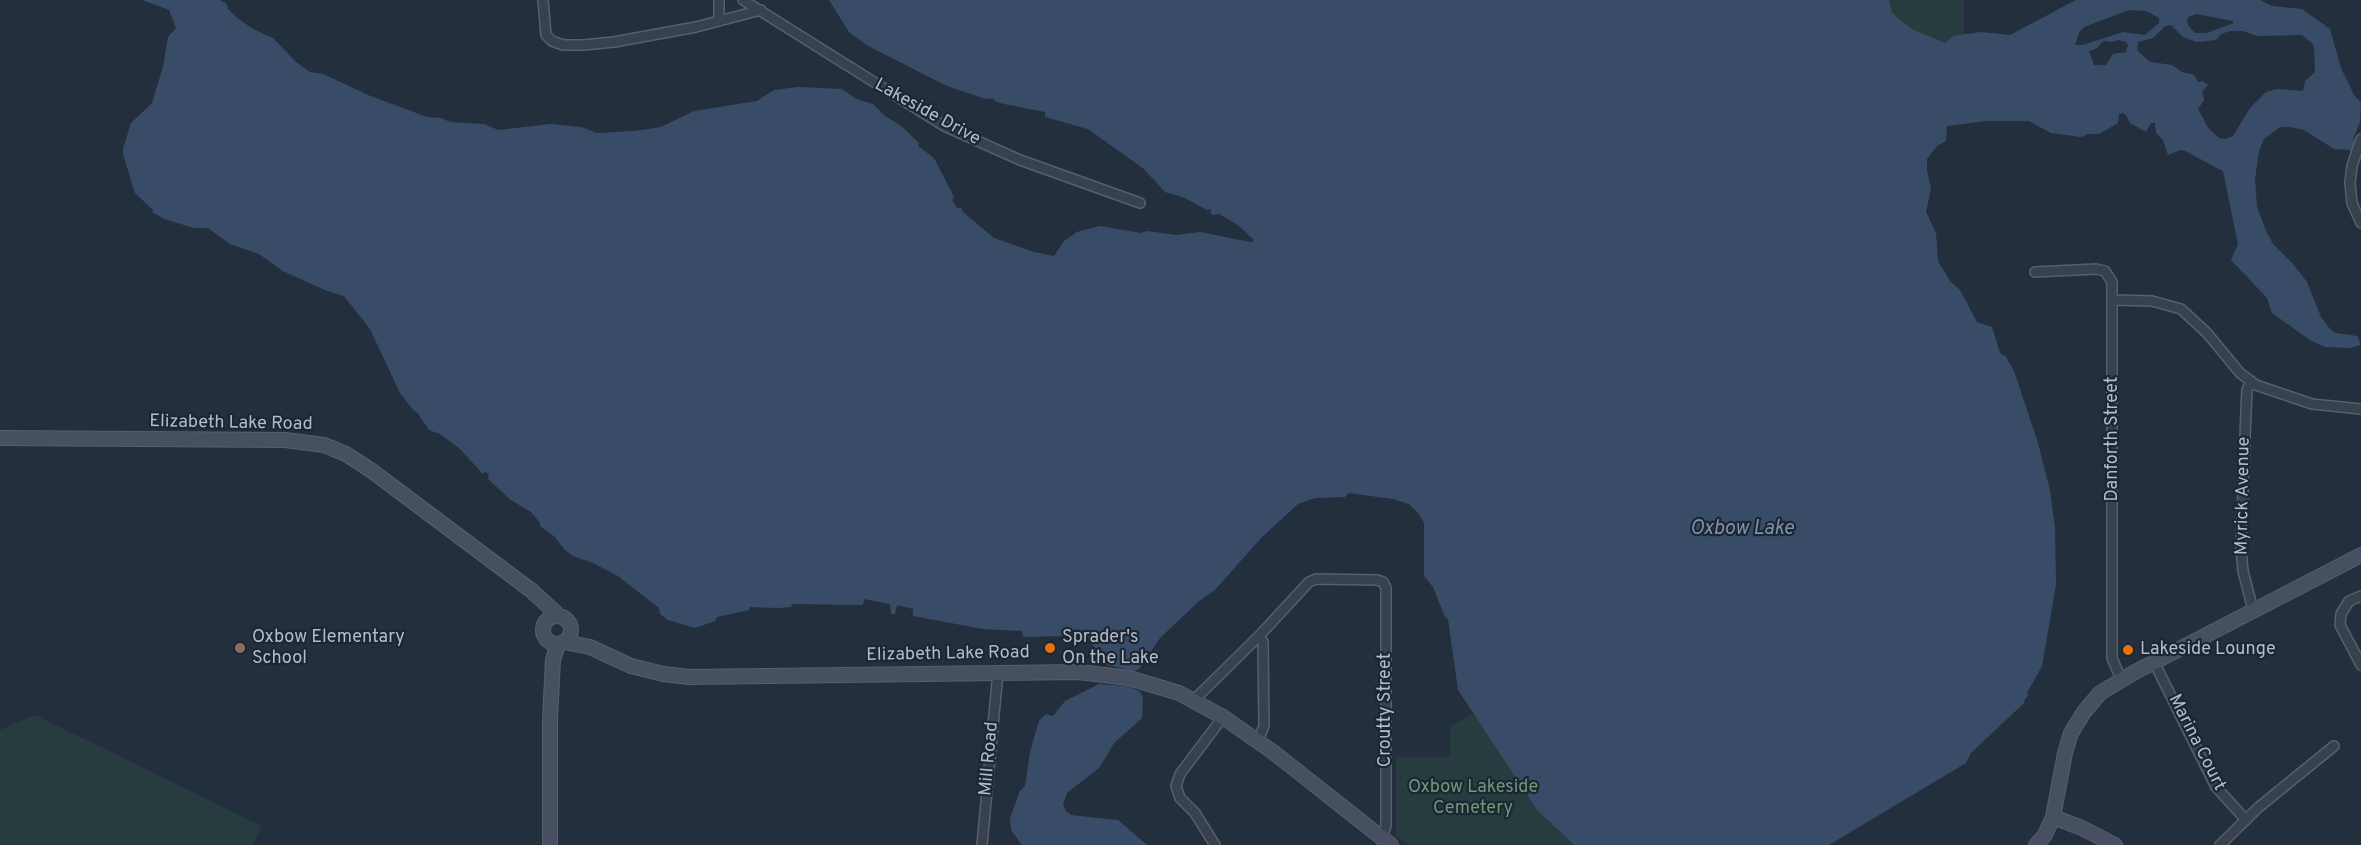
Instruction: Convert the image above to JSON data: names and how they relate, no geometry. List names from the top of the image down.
{
  "streets": {
    "street": [
      "Lakeside Drive",
      "Elizabeth Lake Road",
      "Danforth Street",
      "Myrick Avenue",
      "Croutty Street",
      "Marina Court",
      "Mill Road"
    ]
  },
  "crossings": [
    ["Elizabeth Lake Road", "Croutty Street"],
    ["Elizabeth Lake Road", "Mill Road"]
  ],
  "water": ["Oxbow Lake"],
  "parks": ["Oxbow Lakeside Cemetery"],
  "places": ["Oxbow Elementary School", "Sprader's On the Lake", "Lakeside Lounge"]
}
